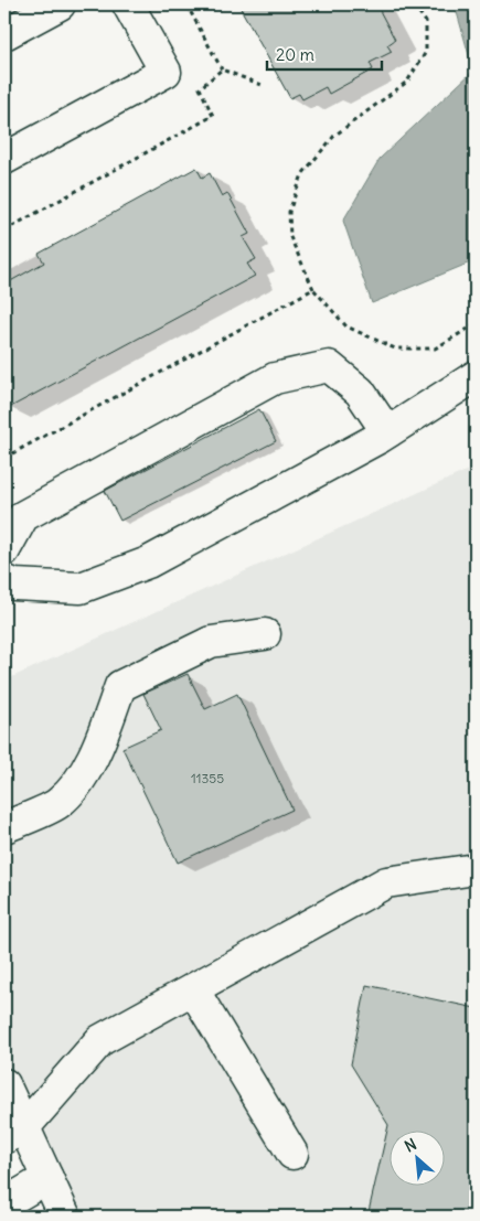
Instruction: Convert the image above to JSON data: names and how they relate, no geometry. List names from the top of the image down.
{
  "house_numbers": ["11355"],
  "scale_bar": "20 m",
  "north": "top left"
}
